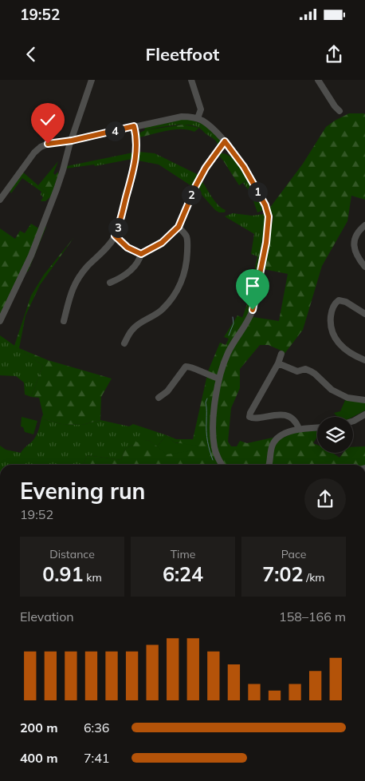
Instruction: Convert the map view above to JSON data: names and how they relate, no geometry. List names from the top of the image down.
{
  "page": {
    "status": "19:52",
    "header": "Fleetfoot",
    "pins": [
      "4",
      "1",
      "2",
      "3"
    ],
    "heading": ["Evening run", "19:52"],
    "stats": [
      ["Distance", "0.91 km"],
      ["Time", "6:24"],
      ["Pace", "7:02 /km"]
    ],
    "chart": ["Elevation", "158–166 m"],
    "list": [
      {
        "name": "200 m",
        "note": "6:36"
      },
      {
        "name": "400 m",
        "note": "7:41"
      }
    ]
  }
}
